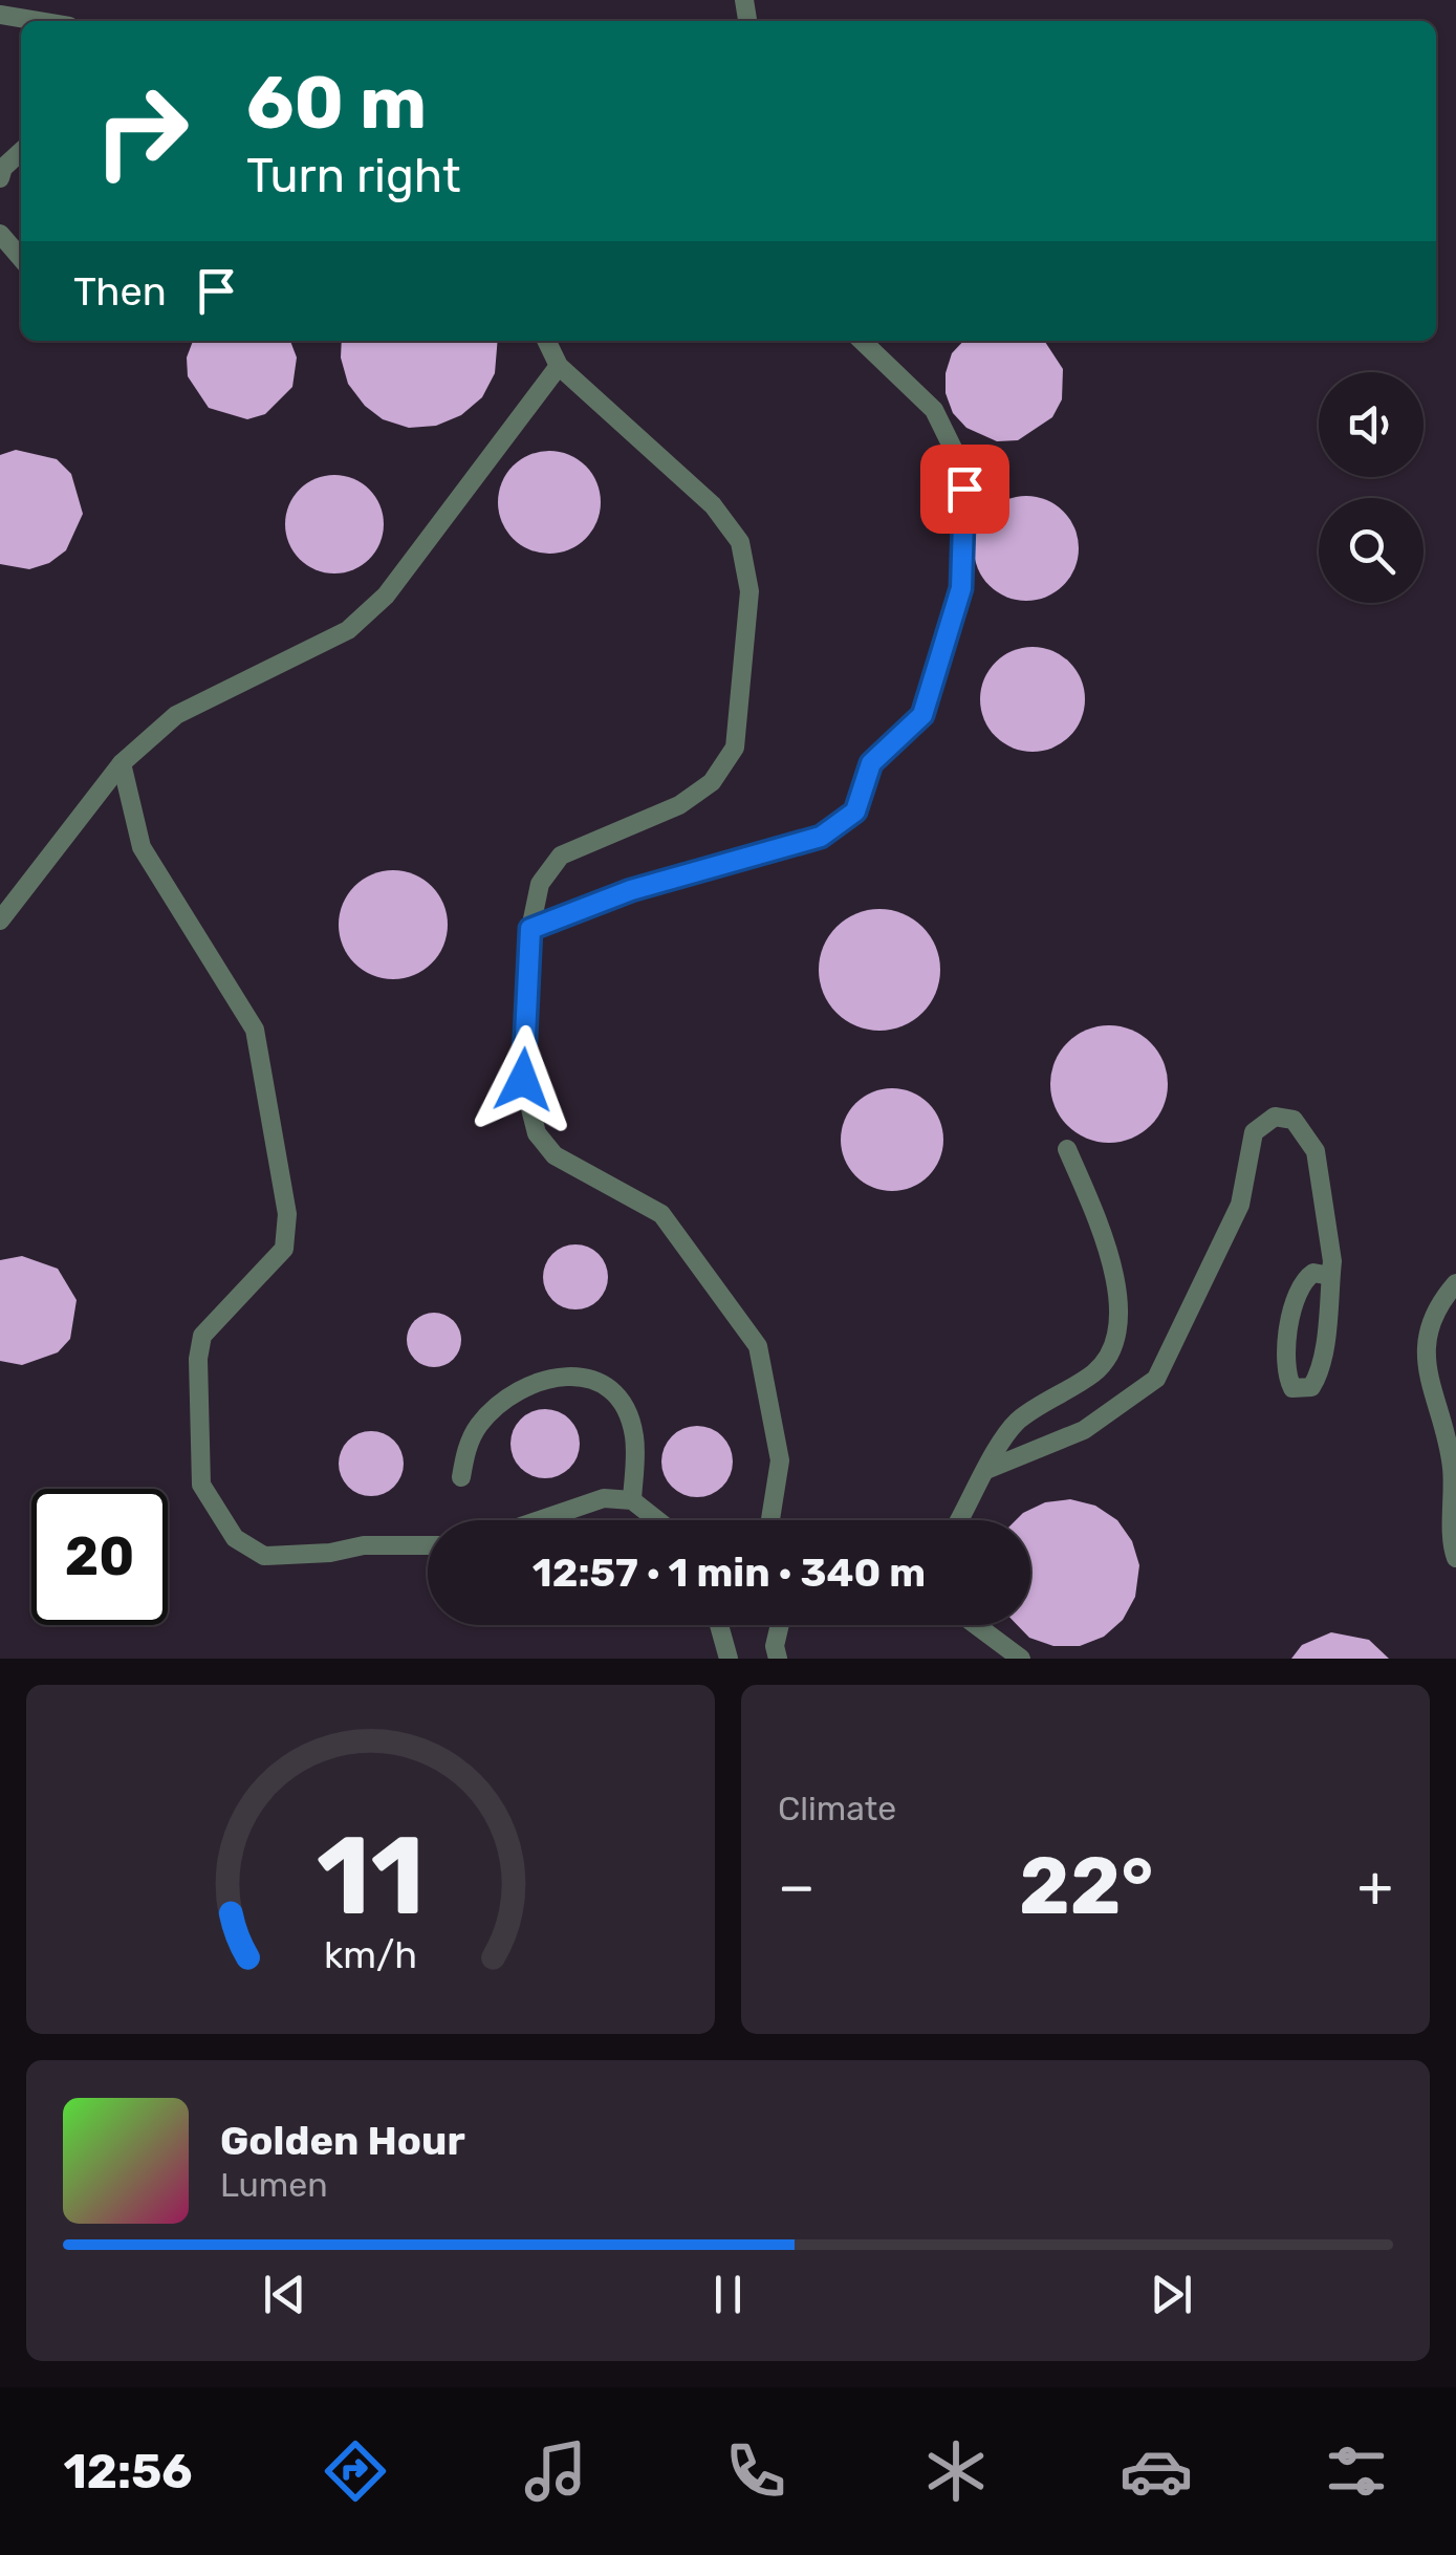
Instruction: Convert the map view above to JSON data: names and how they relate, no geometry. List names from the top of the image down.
{
  "page": {
    "turn": ["60 m", "Turn right"],
    "then": "Then",
    "limit": "20",
    "trip": "12:57 · 1 min · 340 m",
    "tile": "Climate",
    "heat": ["−", "22°", "+"],
    "song": ["Golden Hour", "Lumen"],
    "tabs": "12:56",
    "gauge": ["11", "km/h"]
  }
}
